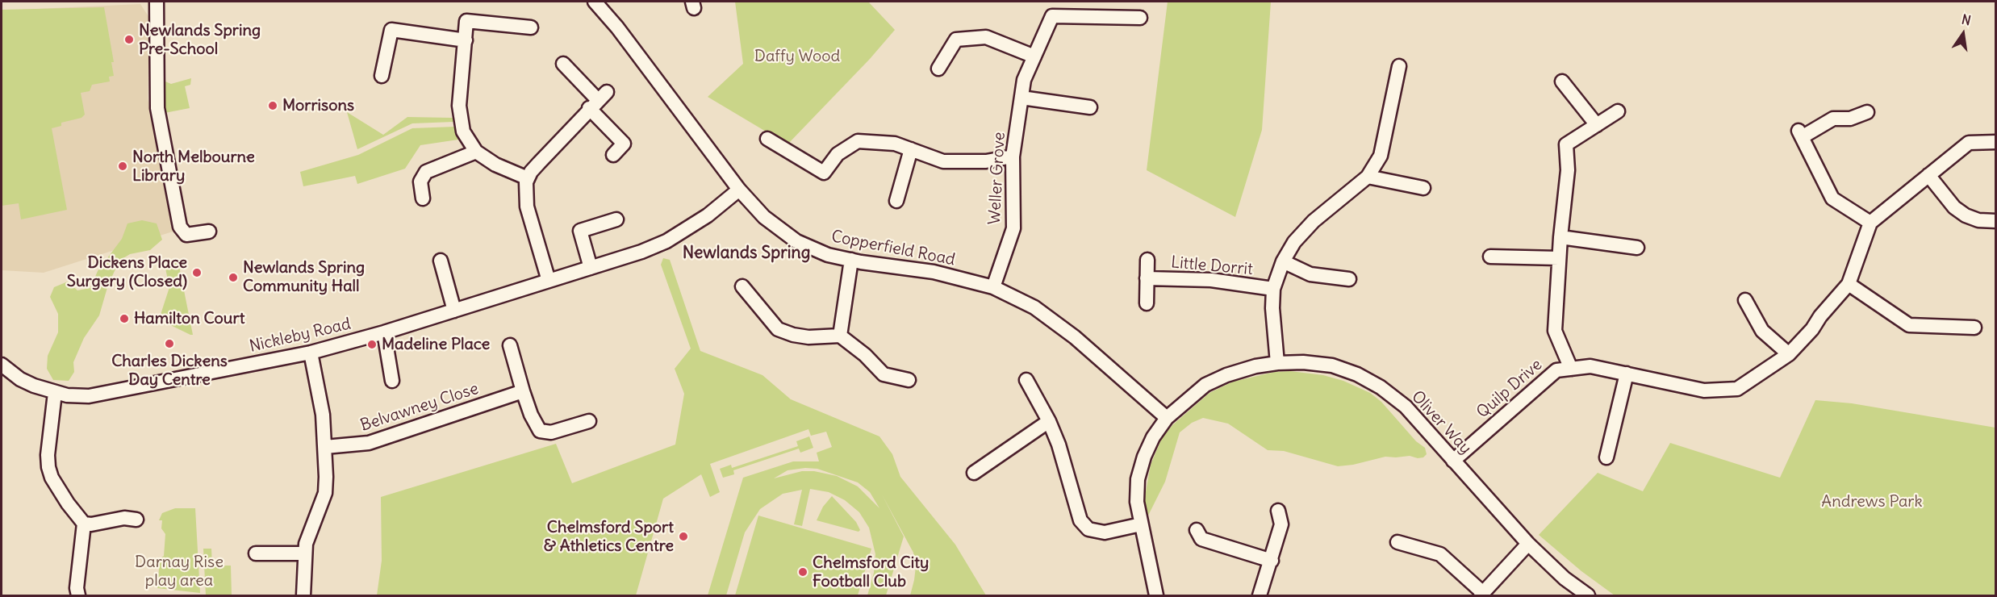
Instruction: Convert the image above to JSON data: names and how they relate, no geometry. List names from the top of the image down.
{
  "streets": {
    "street": [
      "Weller Grove",
      "Copperfield Road",
      "Little Dorrit",
      "Nickleby Road",
      "Quilp Drive",
      "Belvawney Close",
      "Oliver Way"
    ]
  },
  "crossings": [
    ["Weller Grove", "Copperfield Road"],
    ["Copperfield Road", "Nickleby Road"],
    ["Copperfield Road", "Oliver Way"],
    ["Quilp Drive", "Oliver Way"]
  ],
  "districts": ["Newlands Spring"],
  "parks": ["Daffy Wood", "Andrews Park", "Darnay Rise play area"],
  "places": [
    "Newlands Spring Pre-School",
    "Morrisons",
    "North Melbourne Library",
    "Dickens Place Surgery (Closed)",
    "Newlands Spring Community Hall",
    "Hamilton Court",
    "Charles Dickens Day Centre",
    "Madeline Place",
    "Chelmsford Sport & Athletics Centre",
    "Chelmsford City Football Club"
  ],
  "north": "top"
}
